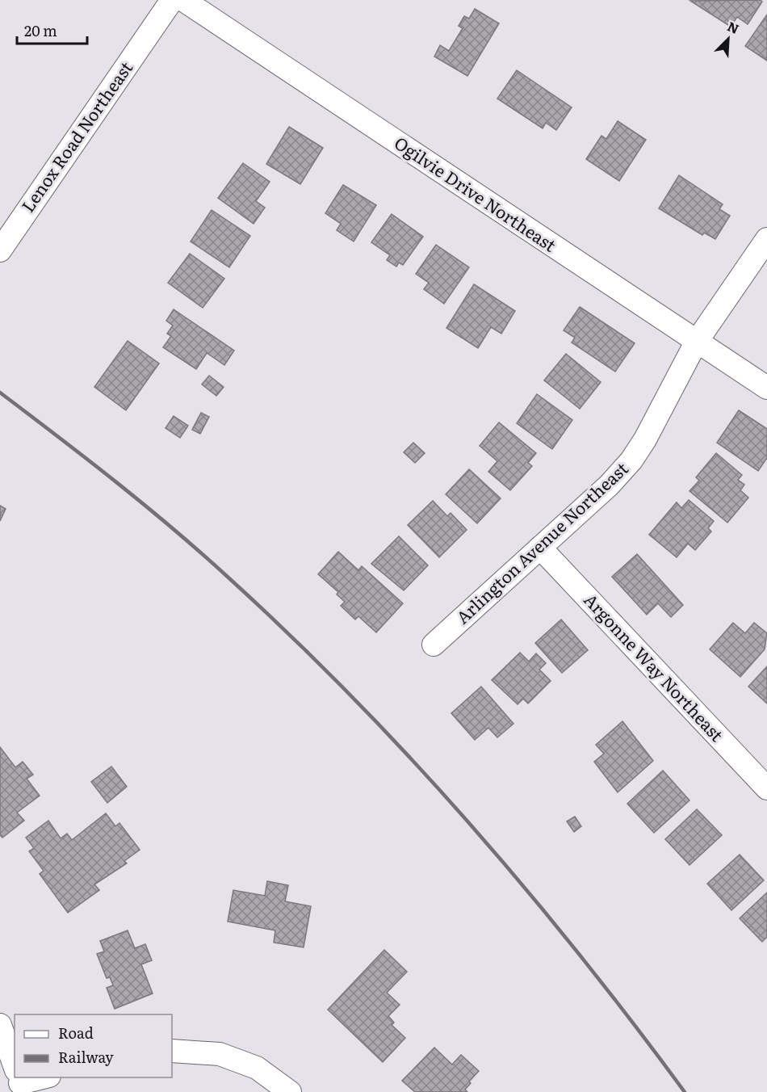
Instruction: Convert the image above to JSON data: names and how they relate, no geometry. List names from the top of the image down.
{
  "streets": {
    "street": [
      "Lenox Road Northeast",
      "Ogilvie Drive Northeast",
      "Arlington Avenue Northeast",
      "Argonne Way Northeast"
    ]
  },
  "crossings": [
    ["Ogilvie Drive Northeast", "Arlington Avenue Northeast"],
    ["Arlington Avenue Northeast", "Argonne Way Northeast"]
  ],
  "legend": ["Road", "Railway"],
  "scale_bar": "20 m",
  "north": "top right"
}
